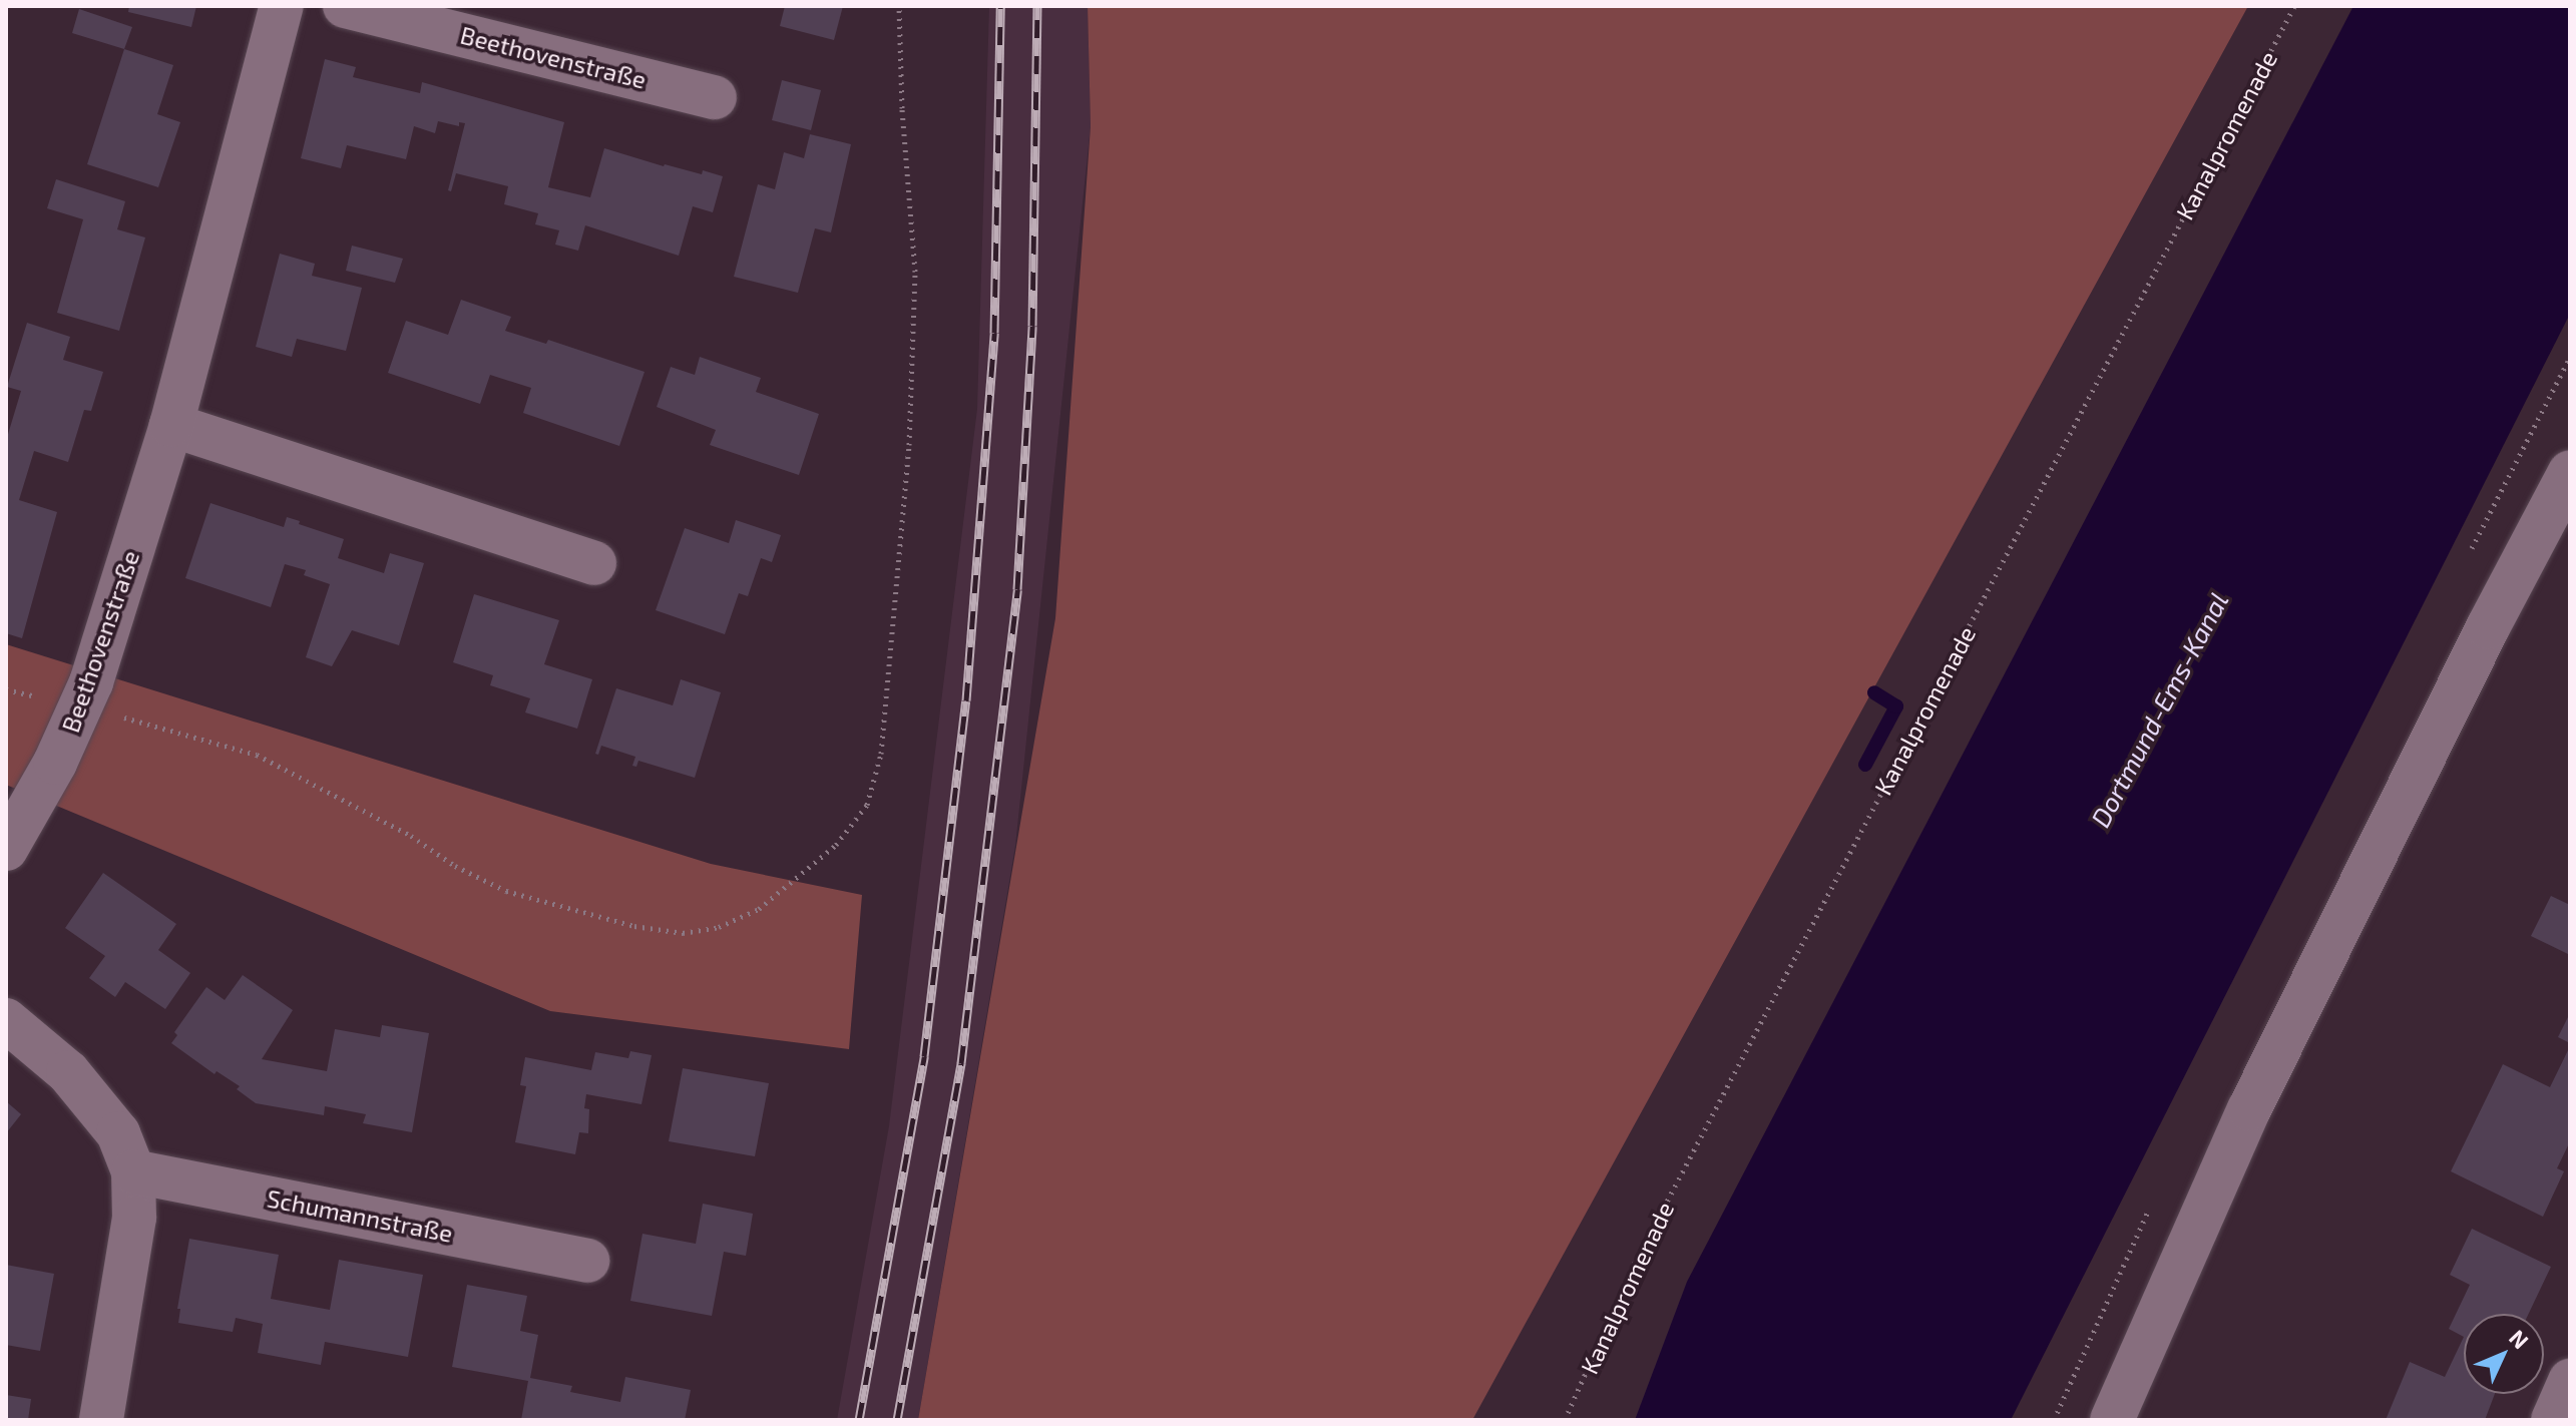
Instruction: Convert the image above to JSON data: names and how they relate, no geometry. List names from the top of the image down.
{
  "streets": {
    "street": ["Beethovenstraße", "Schumannstraße"],
    "path": ["Kanalpromenade"]
  },
  "water": ["Dortmund-Ems-Kanal"],
  "north": "top right"
}
